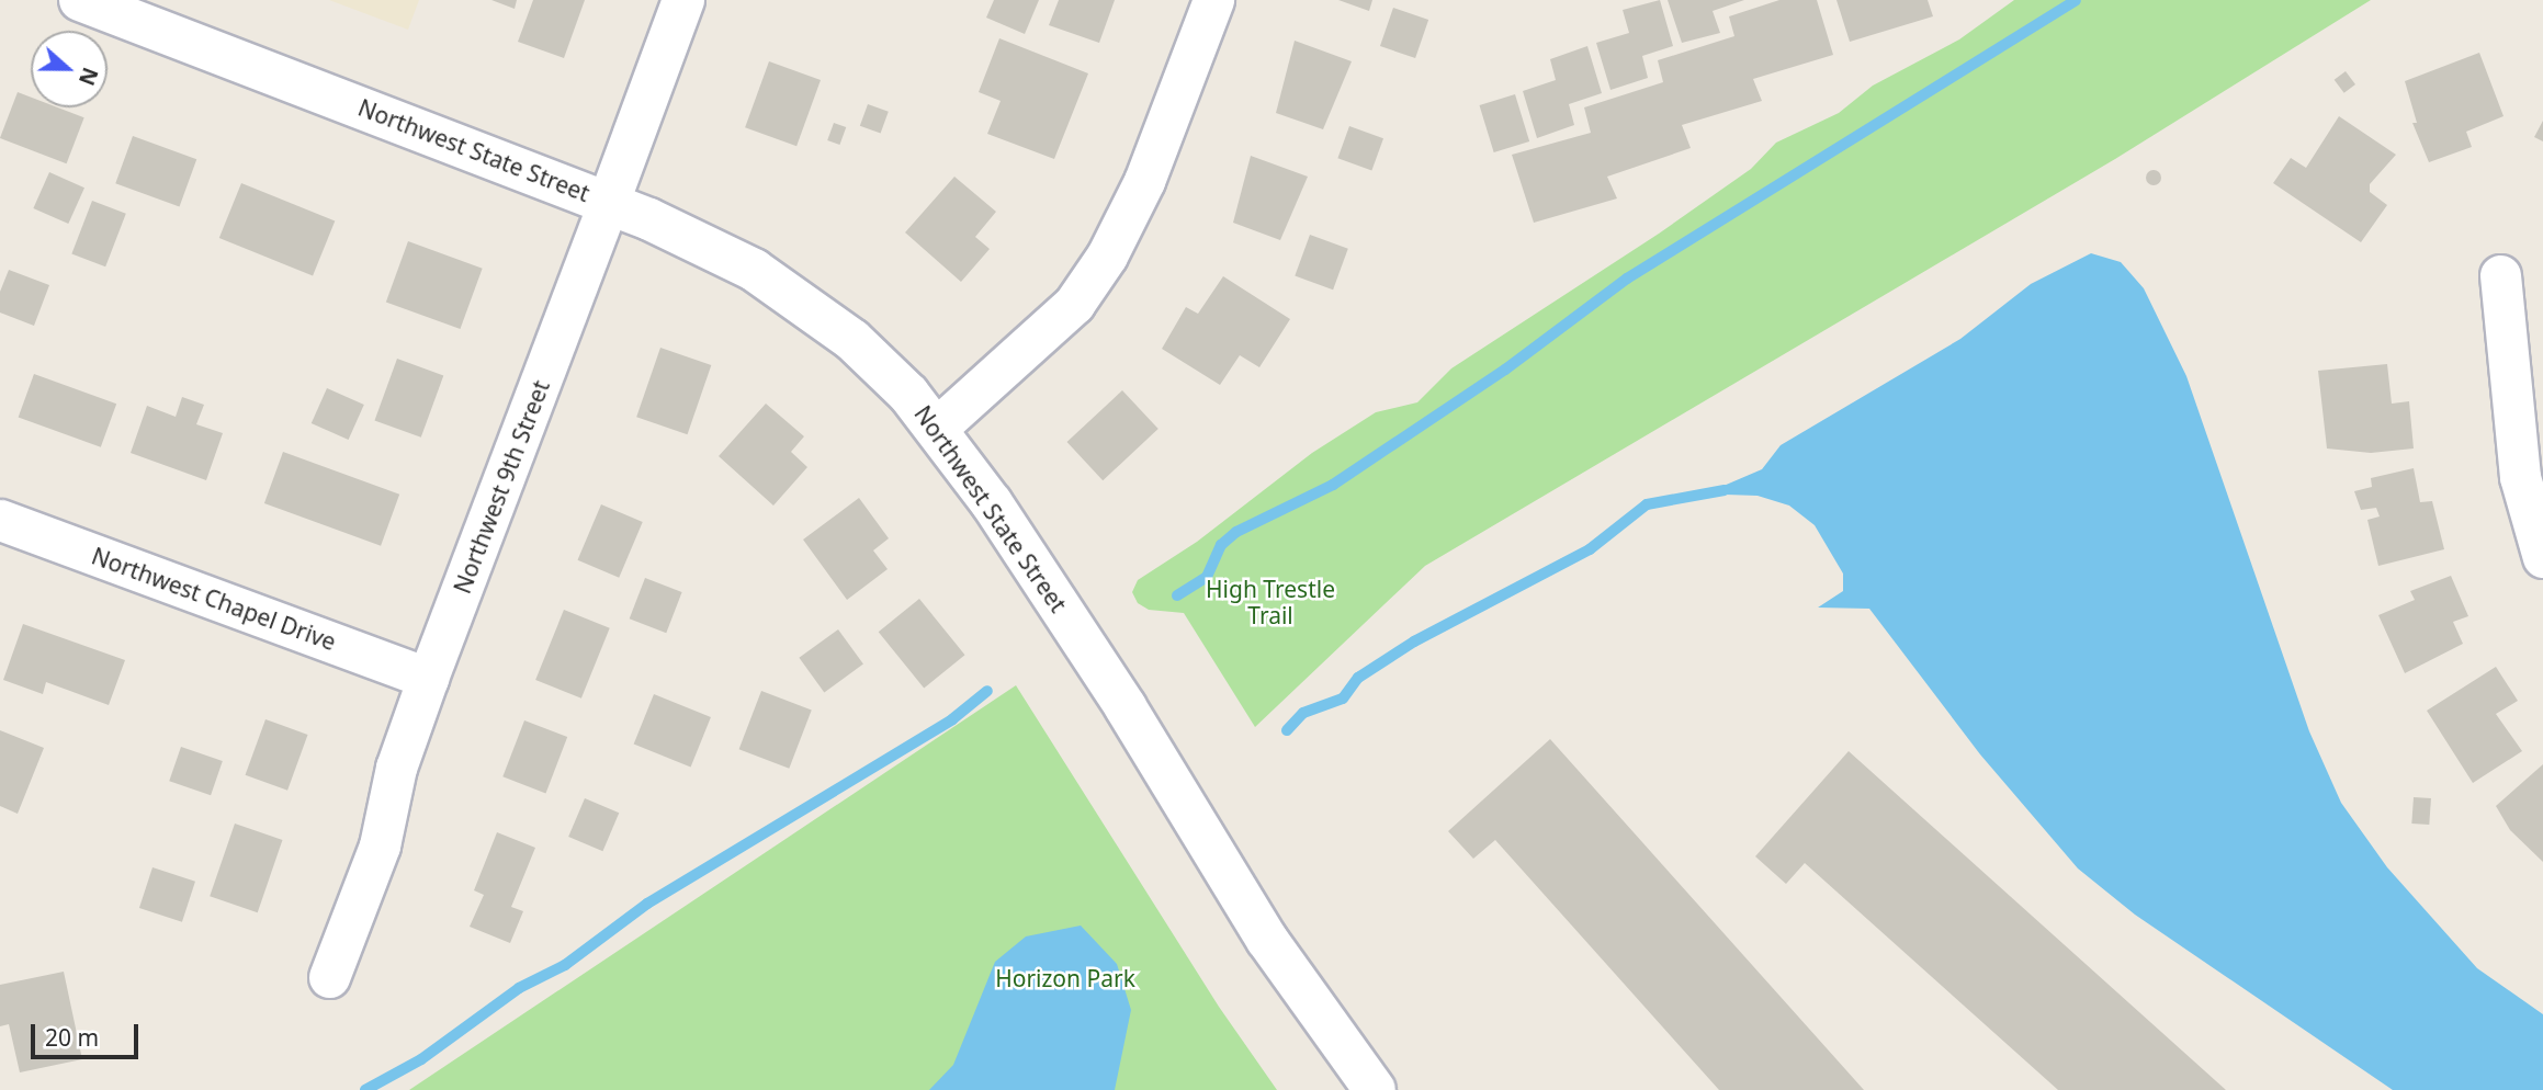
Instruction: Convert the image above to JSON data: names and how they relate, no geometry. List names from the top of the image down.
{
  "streets": {
    "main road": ["Northwest State Street", "Northwest 9th Street"],
    "street": ["Northwest Chapel Drive"]
  },
  "crossings": [
    ["Northwest State Street", "Northwest 9th Street"],
    ["Northwest 9th Street", "Northwest Chapel Drive"]
  ],
  "parks": ["High Trestle Trail", "Horizon Park"],
  "scale_bar": "20 m",
  "north": "right"
}
